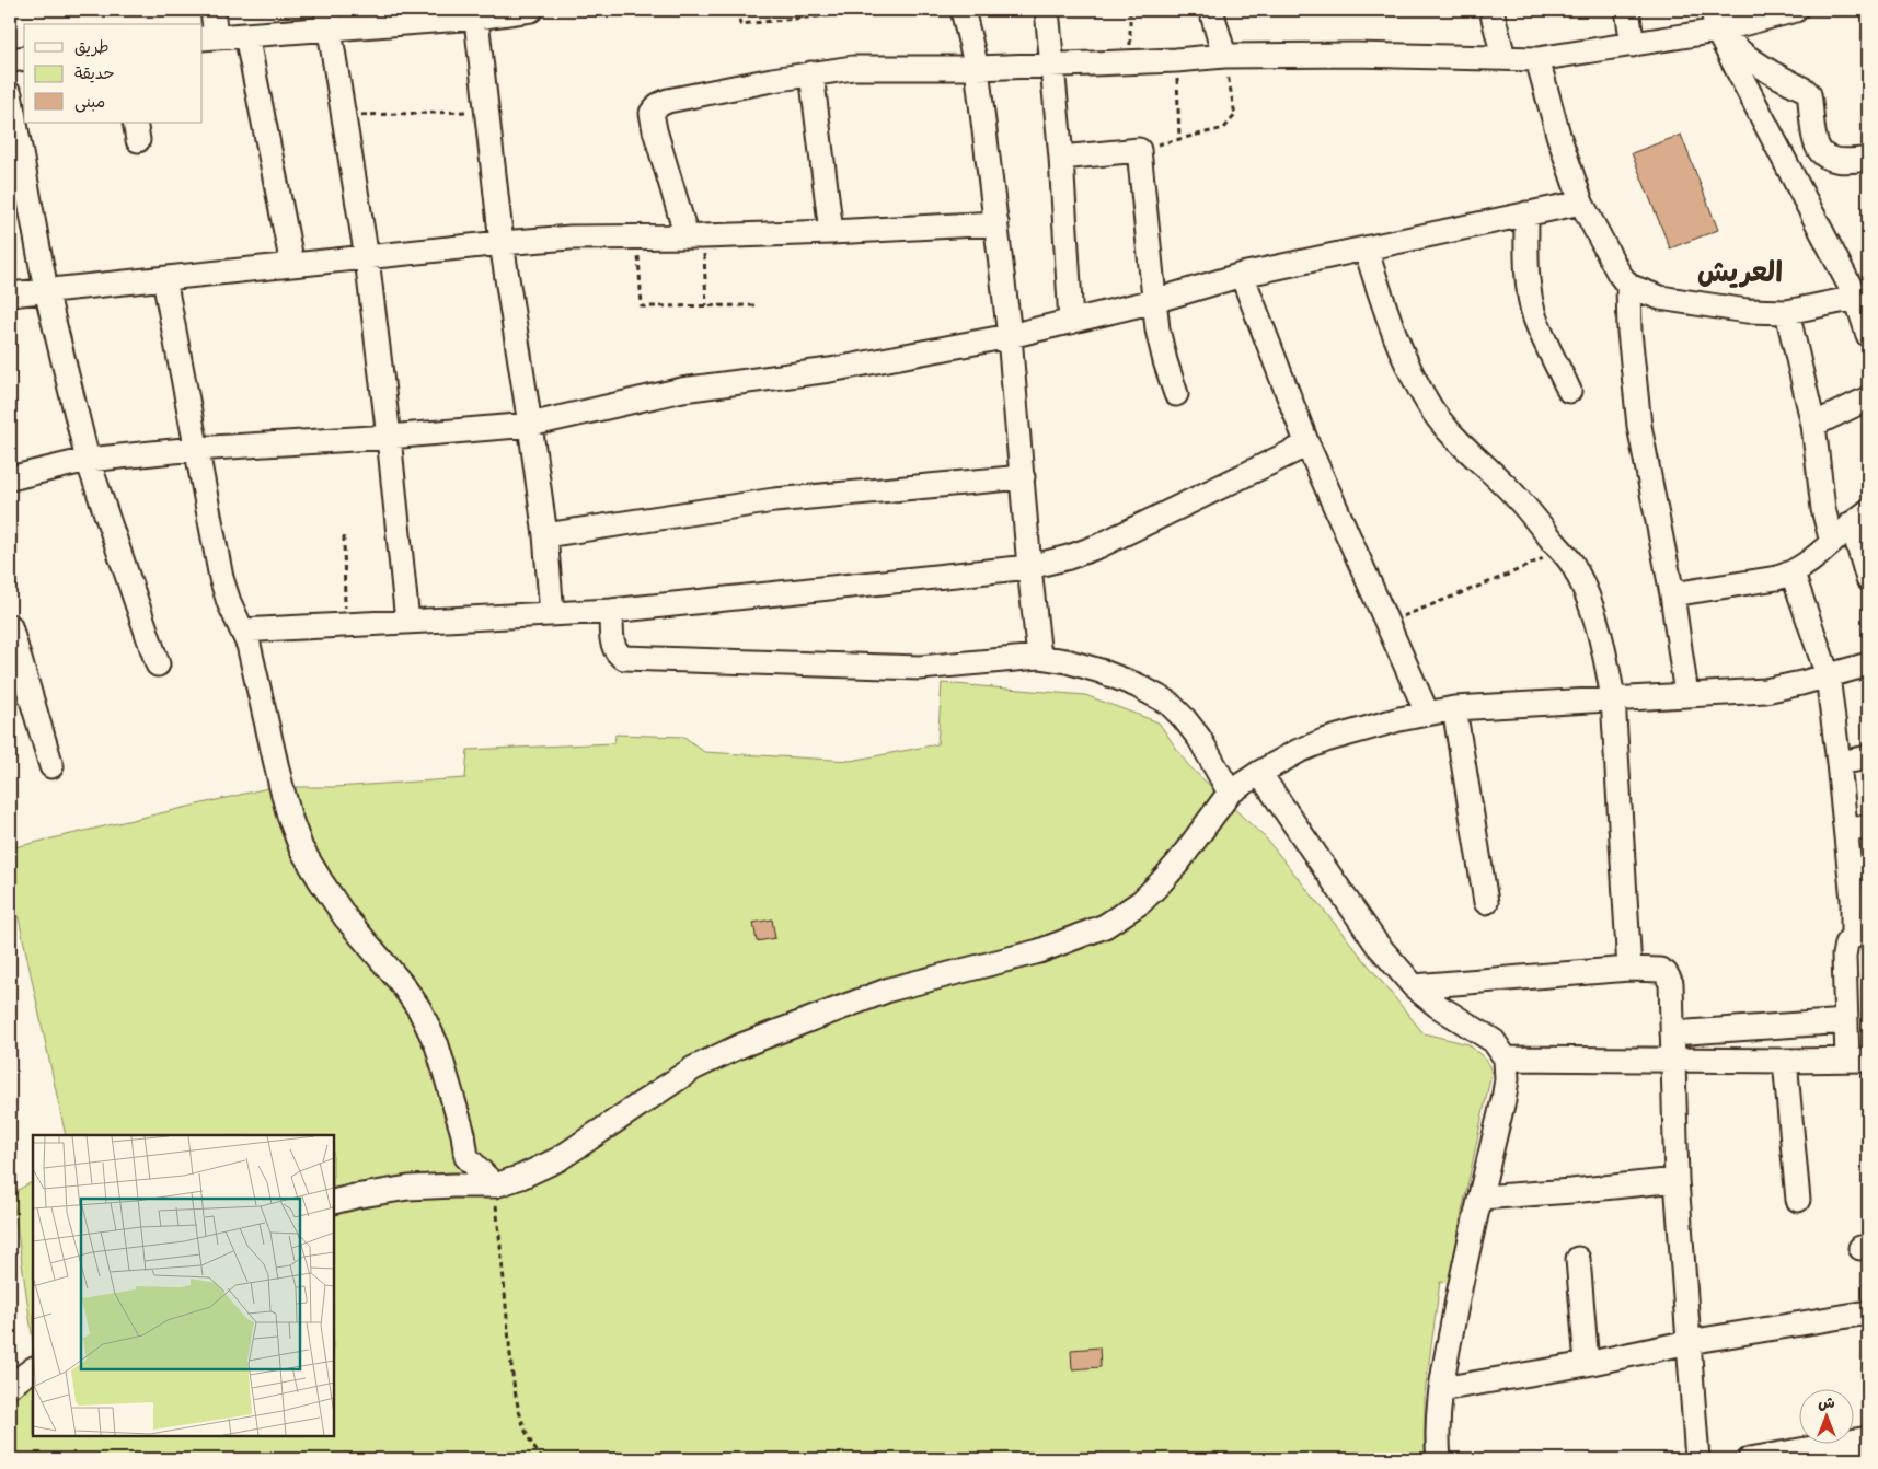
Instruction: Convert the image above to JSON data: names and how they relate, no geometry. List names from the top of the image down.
{
  "districts": ["العريش"],
  "legend": ["طريق", "حديقة", "مبنى"],
  "north": "top"
}
